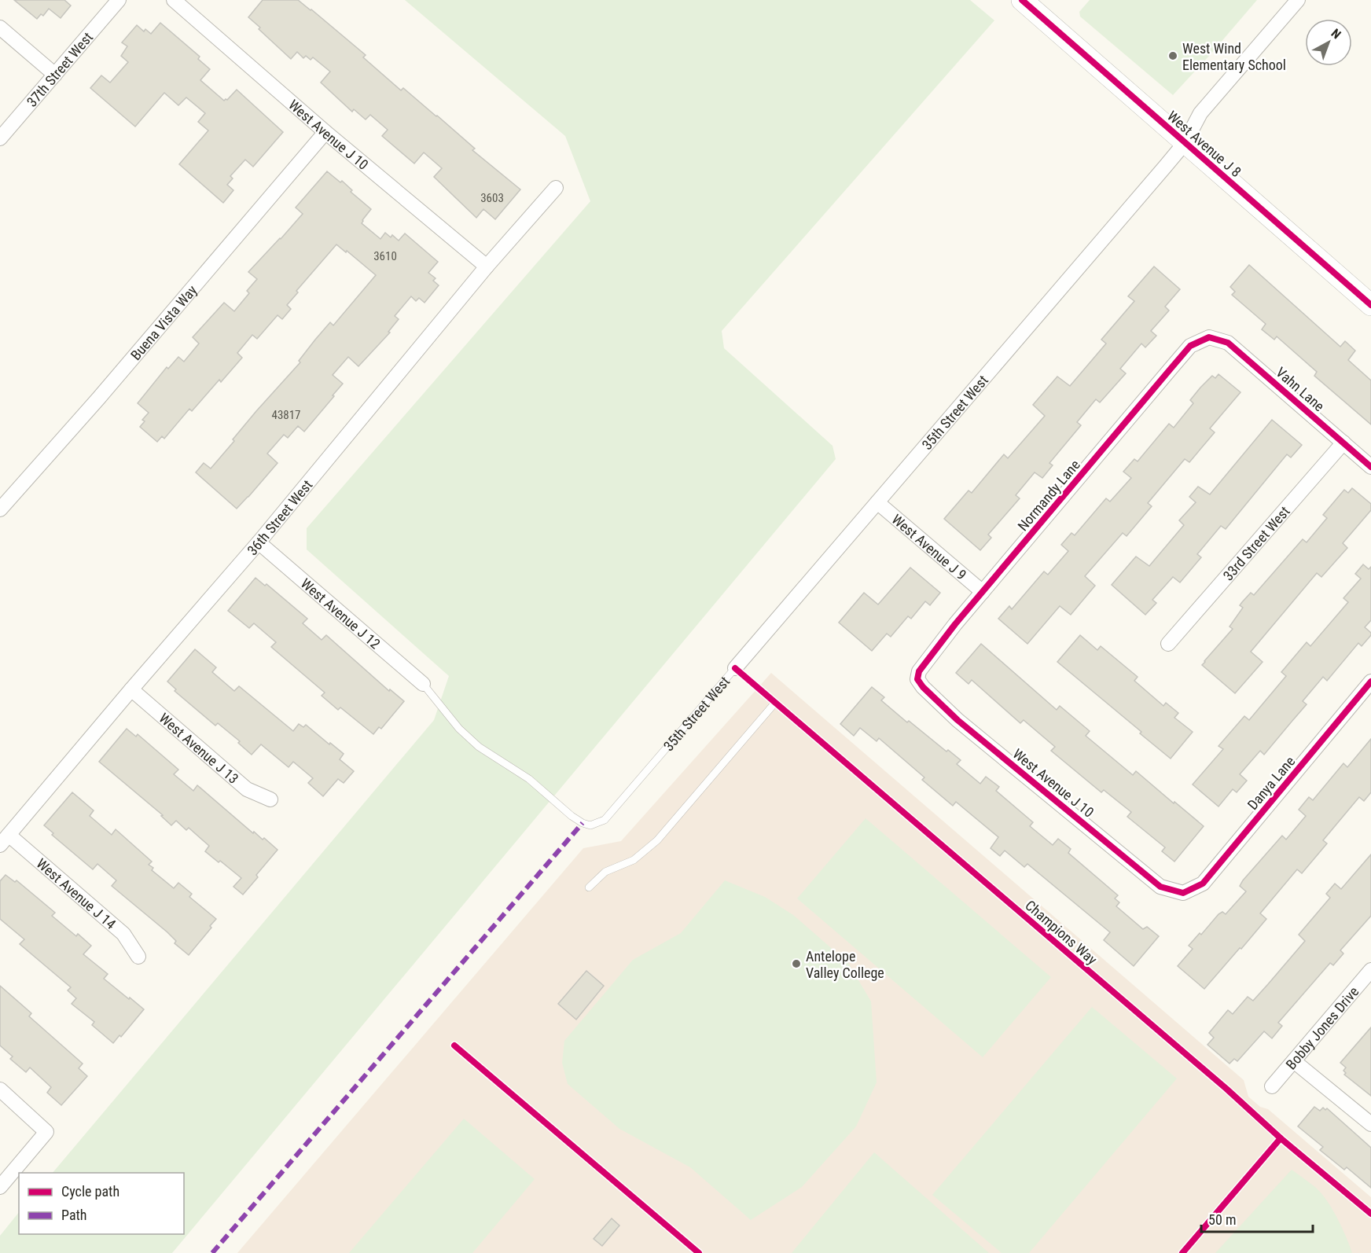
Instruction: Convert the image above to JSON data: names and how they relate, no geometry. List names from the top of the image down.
{
  "streets": {
    "street": [
      "37th Street West",
      "West Avenue J 10",
      "West Avenue J 8",
      "Buena Vista Way",
      "Vahn Lane",
      "35th Street West",
      "Normandy Lane",
      "36th Street West",
      "33rd Street West",
      "West Avenue J 9",
      "West Avenue J 12",
      "West Avenue J 13",
      "Danya Lane",
      "West Avenue J 14",
      "Bobby Jones Drive"
    ],
    "lane": ["Champions Way"]
  },
  "crossings": [
    ["West Avenue J 10", "Buena Vista Way"],
    ["West Avenue J 10", "Normandy Lane"],
    ["West Avenue J 10", "36th Street West"],
    ["West Avenue J 10", "Danya Lane"],
    ["West Avenue J 8", "35th Street West"],
    ["Vahn Lane", "Normandy Lane"],
    ["Vahn Lane", "33rd Street West"],
    ["35th Street West", "West Avenue J 9"],
    ["35th Street West", "West Avenue J 12"],
    ["35th Street West", "Champions Way"],
    ["Normandy Lane", "West Avenue J 9"],
    ["36th Street West", "West Avenue J 12"],
    ["36th Street West", "West Avenue J 13"],
    ["36th Street West", "West Avenue J 14"]
  ],
  "places": ["West Wind Elementary School", "Antelope Valley College"],
  "house_numbers": ["3603", "3610", "43817"],
  "legend": ["Cycle path", "Path"],
  "scale_bar": "50 m",
  "north": "top right"
}
